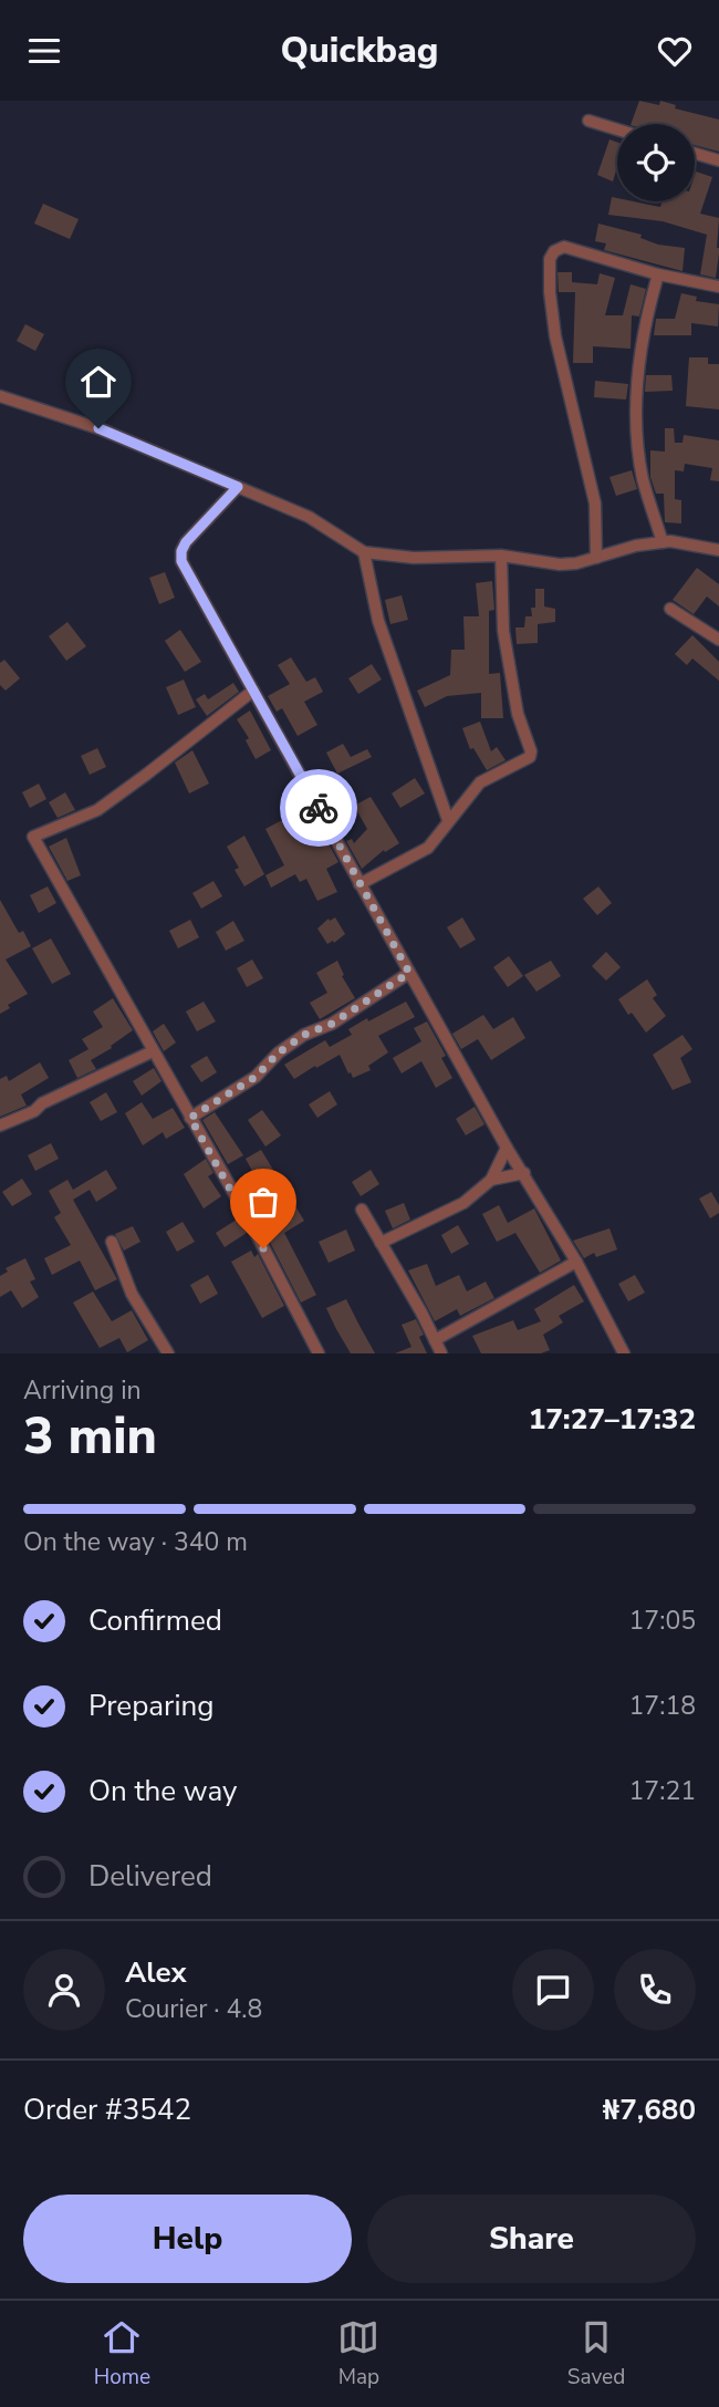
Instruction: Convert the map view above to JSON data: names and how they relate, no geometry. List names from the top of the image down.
{
  "page": {
    "header": "Quickbag",
    "heading": ["3 min", "Arriving in", "17:27–17:32"],
    "panel": [
      "Alex",
      "Courier · 4.8",
      "Order #3542",
      "₦7,680"
    ],
    "bar": "On the way · 340 m",
    "list": [
      ["Confirmed", "17:05"],
      ["Preparing", "17:18"],
      ["On the way", "17:21"],
      "Delivered"
    ],
    "buttons": ["Help", "Share"],
    "tabs": ["Home", "Map", "Saved"]
  }
}
